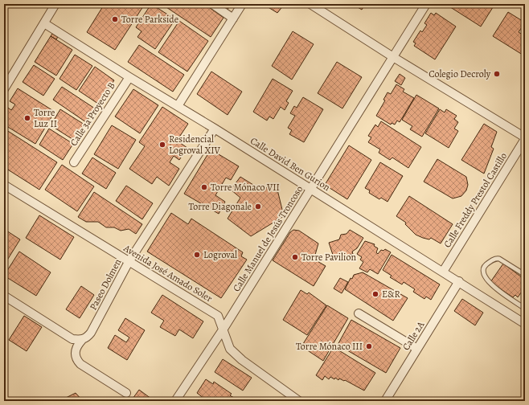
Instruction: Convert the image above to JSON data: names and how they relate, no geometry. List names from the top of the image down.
{
  "streets": {
    "street": [
      "Calle 3a Proyecto B",
      "Calle David Ben Gurion",
      "Calle Freddy Prestol Castillo",
      "Calle Manuel de Jesús Troncoso",
      "Avenida José Amado Soler",
      "Paseo Dolmen",
      "Calle 2A"
    ]
  },
  "crossings": [
    ["Calle 3a Proyecto B", "Calle David Ben Gurion"],
    ["Calle David Ben Gurion", "Calle Freddy Prestol Castillo"],
    ["Calle David Ben Gurion", "Calle Manuel de Jesús Troncoso"],
    ["Calle David Ben Gurion", "Paseo Dolmen"],
    ["Calle David Ben Gurion", "Calle 2A"],
    ["Calle Manuel de Jesús Troncoso", "Avenida José Amado Soler"],
    ["Avenida José Amado Soler", "Paseo Dolmen"]
  ],
  "places": [
    "Torre Parkside",
    "Colegio Decroly",
    "Torre Luz II",
    "Residencial Logroval XIV",
    "Torre Mónaco VII",
    "Torre Diagonale",
    "Logroval",
    "Torre Pavilion",
    "E&R",
    "Torre Mónaco III"
  ]
}
